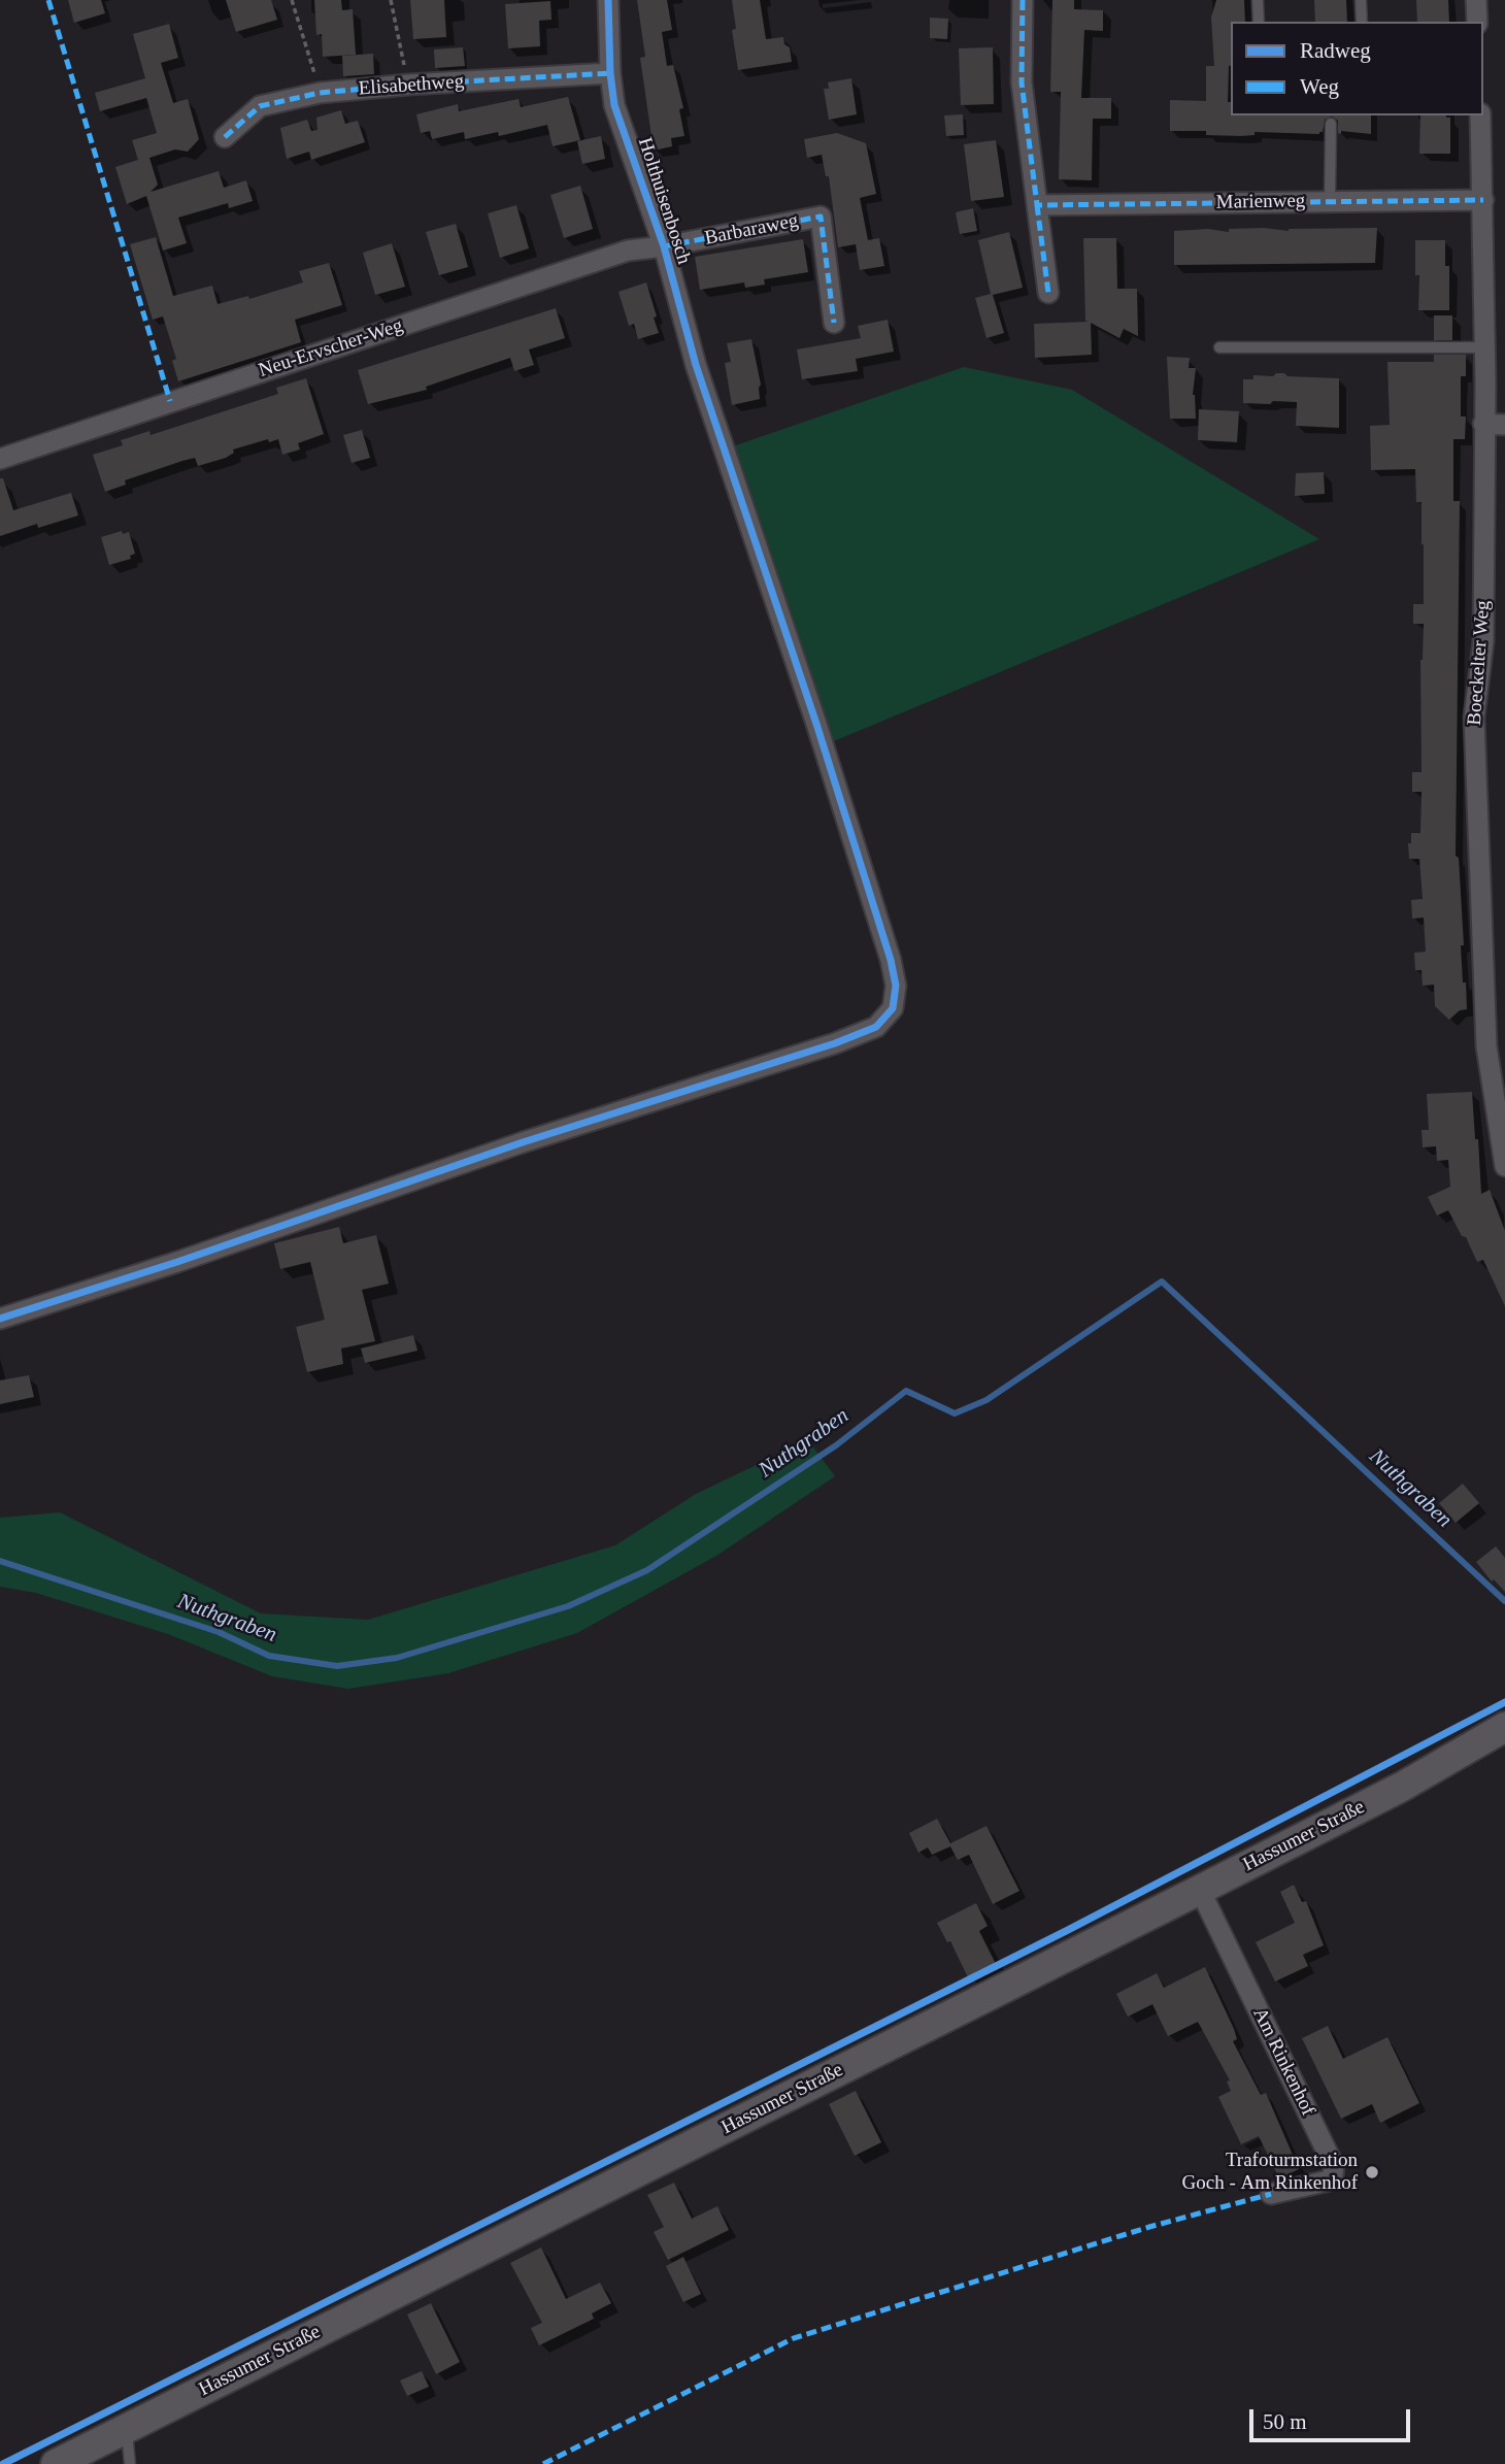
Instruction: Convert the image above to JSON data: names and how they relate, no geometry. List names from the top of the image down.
{
  "streets": {
    "street": [
      "Elisabethweg",
      "Holthuisenbosch",
      "Marienweg",
      "Barbaraweg",
      "Neu-Ervscher-Weg",
      "Boeckelter Weg",
      "Hassumer Straße",
      "Am Rinkenhof"
    ]
  },
  "crossings": [
    ["Elisabethweg", "Holthuisenbosch"],
    ["Holthuisenbosch", "Barbaraweg"],
    ["Holthuisenbosch", "Neu-Ervscher-Weg"],
    ["Marienweg", "Boeckelter Weg"],
    ["Barbaraweg", "Neu-Ervscher-Weg"],
    ["Hassumer Straße", "Am Rinkenhof"]
  ],
  "water": ["Nuthgraben"],
  "places": ["Trafoturmstation Goch - Am Rinkenhof"],
  "legend": ["Radweg", "Weg"],
  "scale_bar": "50 m"
}
